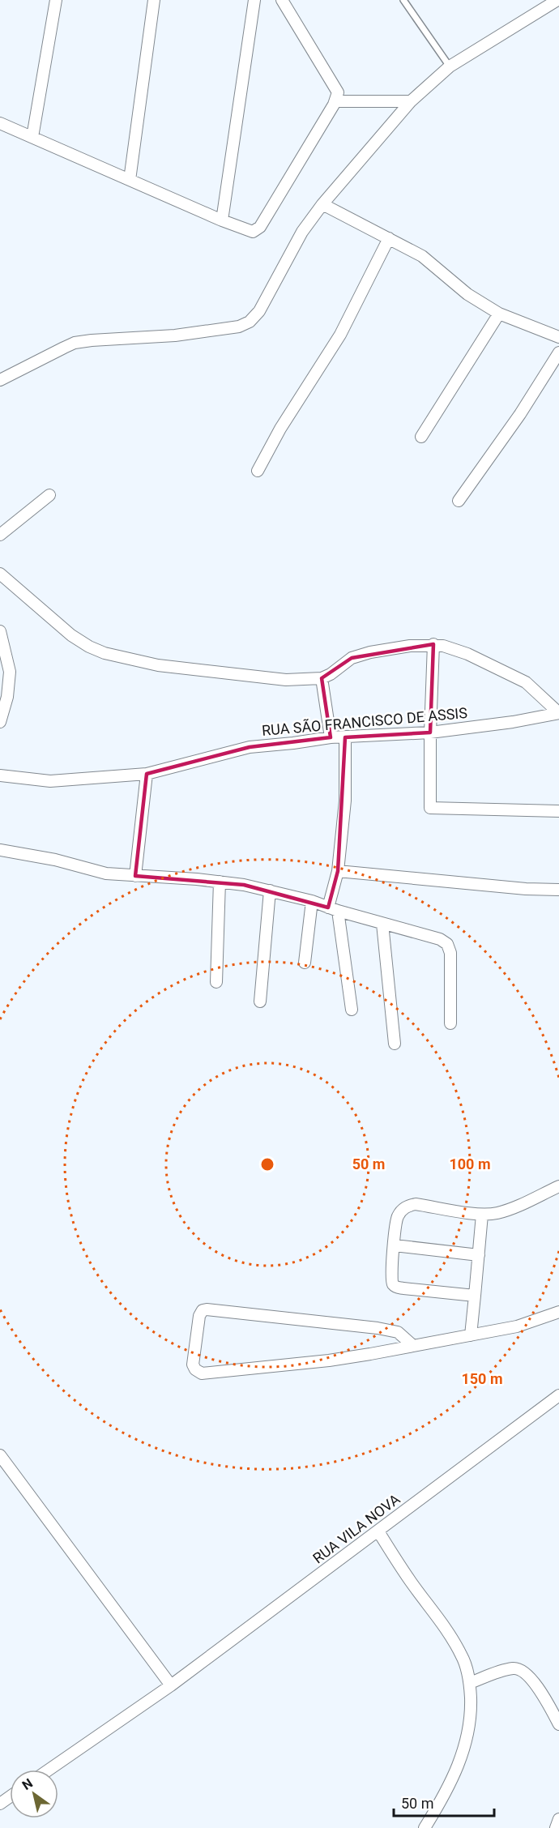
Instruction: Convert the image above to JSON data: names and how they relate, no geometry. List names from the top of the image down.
{
  "streets": {
    "street": ["RUA SÃO FRANCISCO DE ASSIS", "RUA VILA NOVA"]
  },
  "scale_bar": "50 m",
  "north": "top left",
  "rings": ["50 m", "100 m", "150 m"]
}
